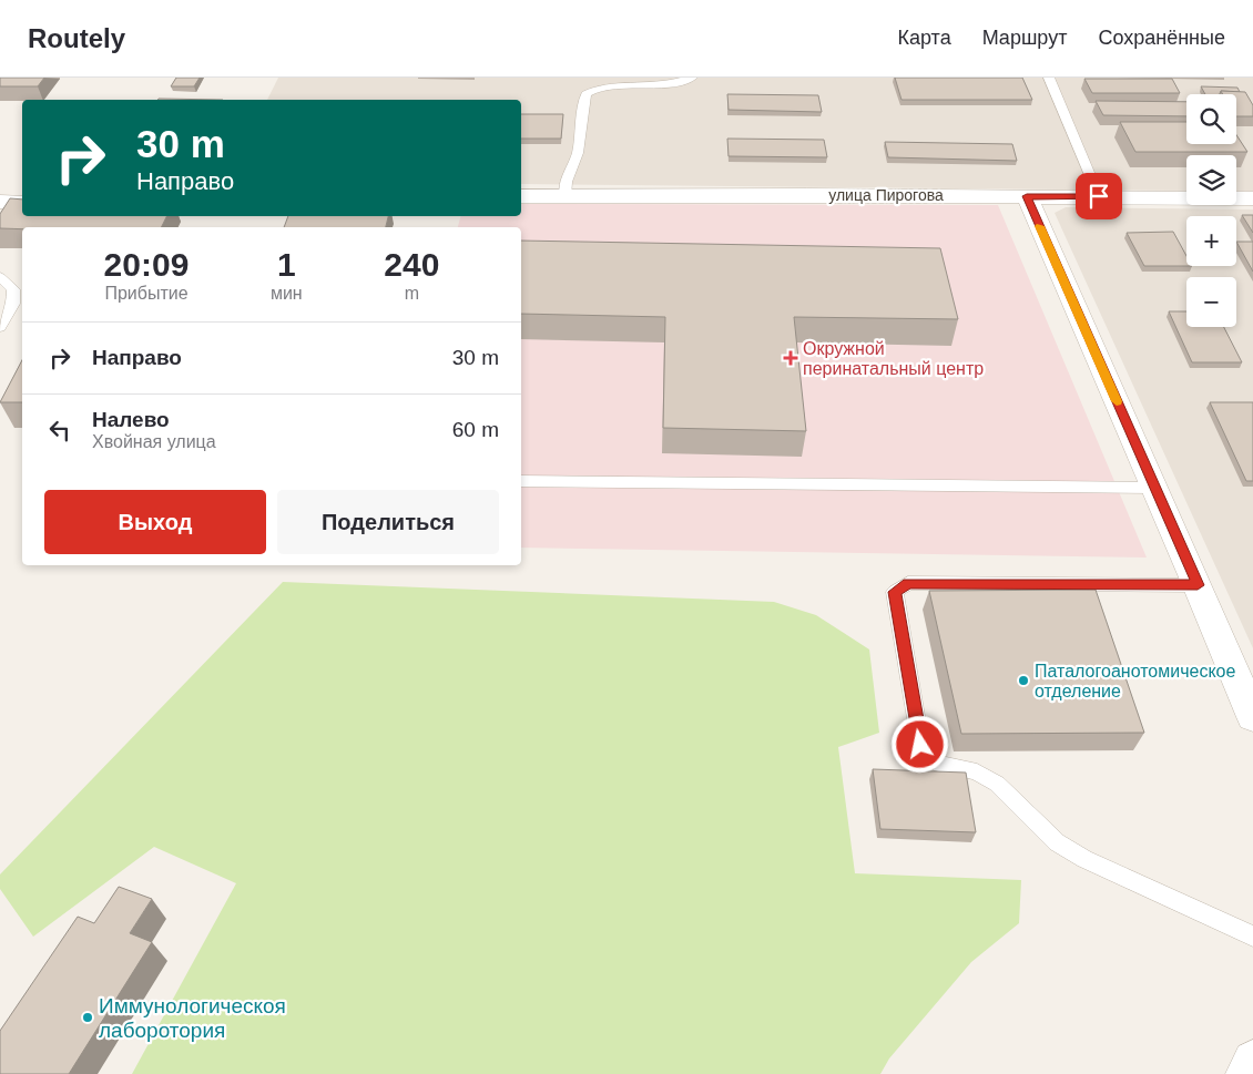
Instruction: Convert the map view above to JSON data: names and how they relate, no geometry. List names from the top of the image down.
{
  "streets": {
    "street": ["улица Пирогова"]
  },
  "places": {
    "health": ["Окружной перинатальный центр"],
    "other": ["Паталогоанотомическое отделение", "Иммунологическоя лаборотория"]
  },
  "page": {
    "header": "Routely",
    "nav": ["Карта", "Маршрут", "Сохранённые"],
    "map_buttons": ["+", "−"],
    "turn": ["30 m", "Направо"],
    "eta": [
      "20:09",
      "Прибытие",
      "1",
      "мин",
      "240",
      "m"
    ],
    "list": [
      {
        "name": "Направо",
        "value": "30 m"
      },
      {
        "name": "Налево",
        "note": "Хвойная улица",
        "value": "60 m"
      }
    ],
    "buttons": ["Выход", "Поделиться"]
  }
}
